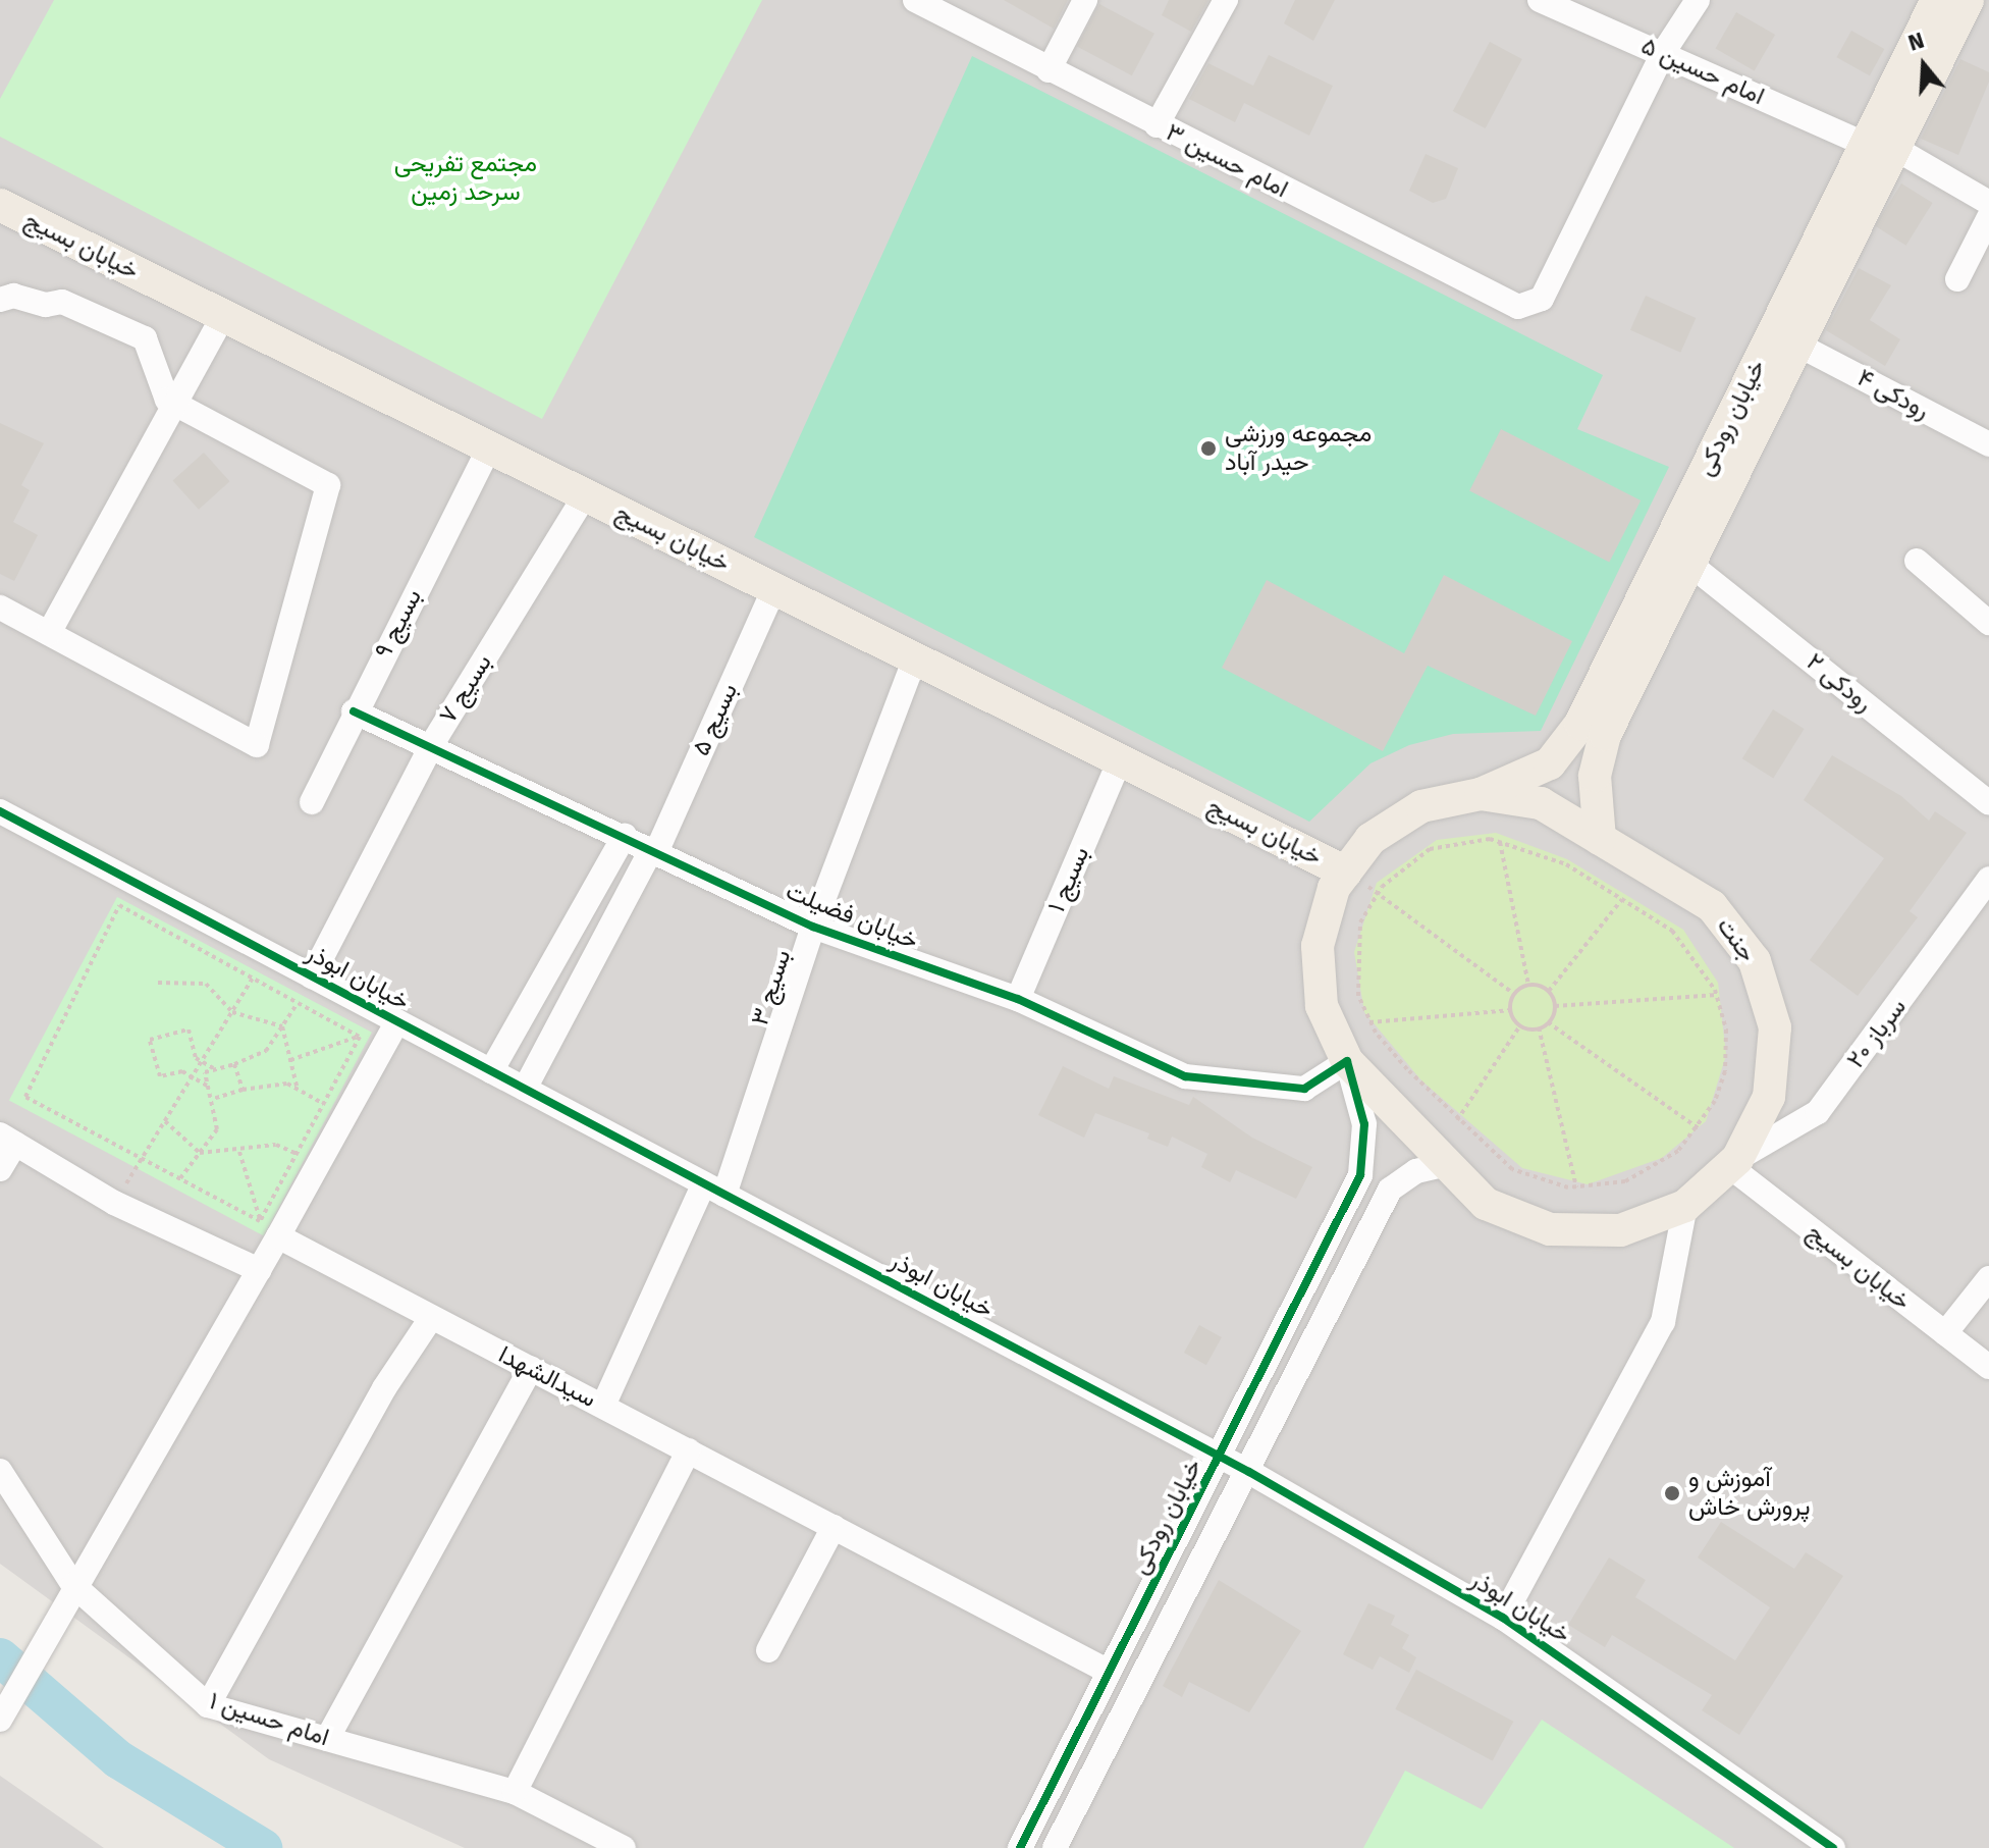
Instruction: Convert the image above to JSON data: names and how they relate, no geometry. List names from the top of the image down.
{
  "streets": {
    "main road": ["خیابان بسیج", "خیابان رودکی", "جنت"],
    "street": [
      "امام حسین ۵",
      "امام حسین ۳",
      "رودکی ۴",
      "بسیج ۹",
      "رودکی ۲",
      "بسیج ۷",
      "بسیج ۵",
      "بسیج ۱",
      "خیابان فضیلت",
      "خیابان ابوذر",
      "بسیج ۳",
      "سرباز ۲۰",
      "سیدالشهدا",
      "امام حسین ۱"
    ]
  },
  "crossings": [
    ["امام حسین ۵", "امام حسین ۳"],
    ["امام حسین ۵", "خیابان رودکی"],
    ["خیابان بسیج", "بسیج ۹"],
    ["خیابان بسیج", "بسیج ۷"],
    ["خیابان بسیج", "بسیج ۵"],
    ["خیابان بسیج", "بسیج ۱"],
    ["خیابان بسیج", "جنت"],
    ["خیابان بسیج", "بسیج ۳"],
    ["خیابان بسیج", "سرباز ۲۰"],
    ["رودکی ۴", "خیابان رودکی"],
    ["خیابان رودکی", "رودکی ۲"],
    ["خیابان رودکی", "خیابان فضیلت"],
    ["خیابان رودکی", "جنت"],
    ["خیابان رودکی", "خیابان ابوذر"],
    ["خیابان رودکی", "سیدالشهدا"],
    ["بسیج ۹", "خیابان فضیلت"],
    ["بسیج ۷", "خیابان فضیلت"],
    ["بسیج ۷", "خیابان ابوذر"],
    ["بسیج ۵", "خیابان فضیلت"],
    ["بسیج ۵", "خیابان ابوذر"],
    ["بسیج ۱", "خیابان فضیلت"],
    ["خیابان فضیلت", "جنت"],
    ["خیابان فضیلت", "بسیج ۳"],
    ["جنت", "سرباز ۲۰"],
    ["خیابان ابوذر", "بسیج ۳"],
    ["بسیج ۳", "سیدالشهدا"]
  ],
  "parks": ["مجتمع تفریحی سرحد زمین"],
  "places": ["مجموعه ورزشی حیدر آباد", "آموزش و پرورش خاش"],
  "north": "top"
}
